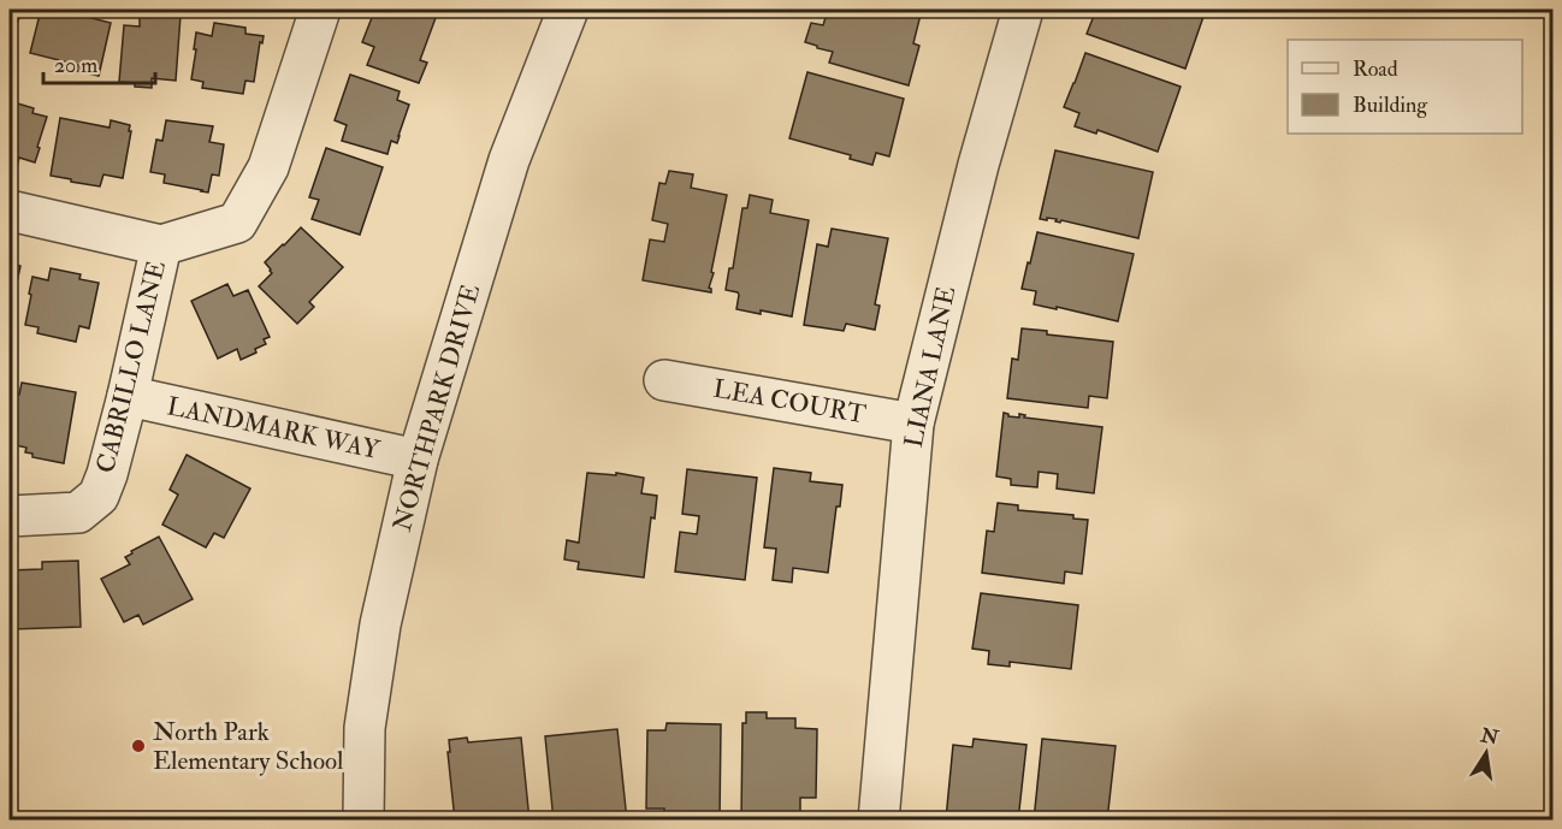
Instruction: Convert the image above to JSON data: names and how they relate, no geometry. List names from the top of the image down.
{
  "streets": {
    "street": [
      "CABRILLO LANE",
      "LIANA LANE",
      "LEA COURT",
      "NORTHPARK DRIVE",
      "LANDMARK WAY"
    ]
  },
  "crossings": [
    ["CABRILLO LANE", "LANDMARK WAY"],
    ["LIANA LANE", "LEA COURT"],
    ["NORTHPARK DRIVE", "LANDMARK WAY"]
  ],
  "places": ["North Park Elementary School"],
  "legend": ["Road", "Building"],
  "scale_bar": "20 m",
  "north": "top"
}
